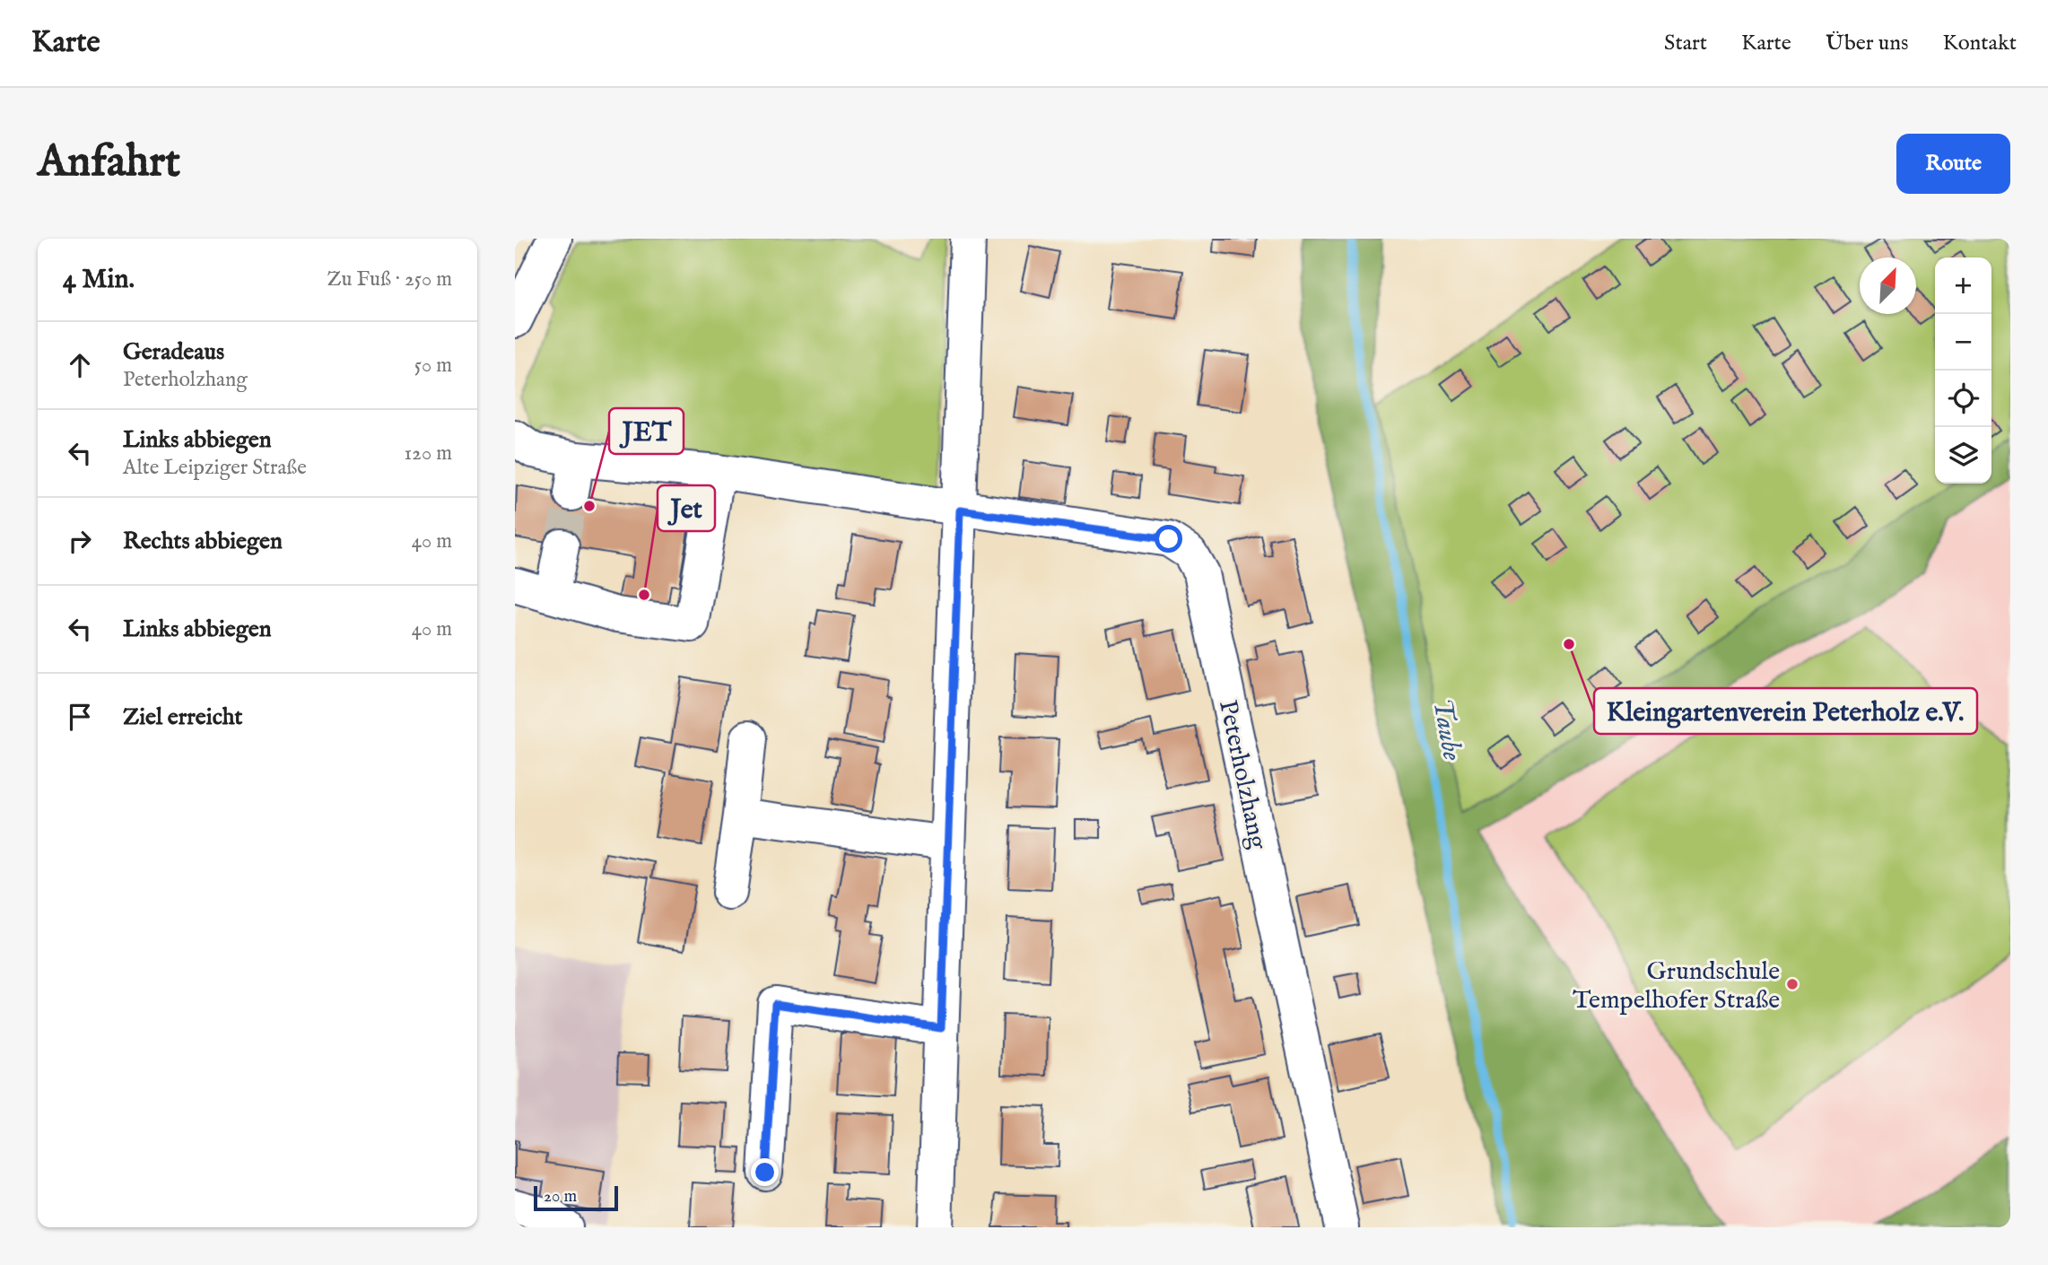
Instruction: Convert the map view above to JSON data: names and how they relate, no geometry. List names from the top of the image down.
{
  "streets": {
    "street": ["Peterholzhang"]
  },
  "water": ["Taube"],
  "places": [
    "JET",
    "Jet",
    "Kleingartenverein Peterholz e.V.",
    "Grundschule Tempelhofer Straße"
  ],
  "scale_bar": "20 m",
  "north": "top right",
  "page": {
    "header": "Karte",
    "nav": [
      "Start",
      "Karte",
      "Über uns",
      "Kontakt"
    ],
    "buttons": "Route",
    "title": "Anfahrt",
    "heading": ["4 Min.", "Zu Fuß · 250 m"],
    "map_buttons": ["+", "−"],
    "list": [
      ["Geradeaus", "Peterholzhang", "50 m"],
      ["Links abbiegen", "Alte Leipziger Straße", "120 m"],
      ["Rechts abbiegen", "40 m"],
      ["Links abbiegen", "40 m"],
      "Ziel erreicht"
    ],
    "scale": "20 m"
  }
}
